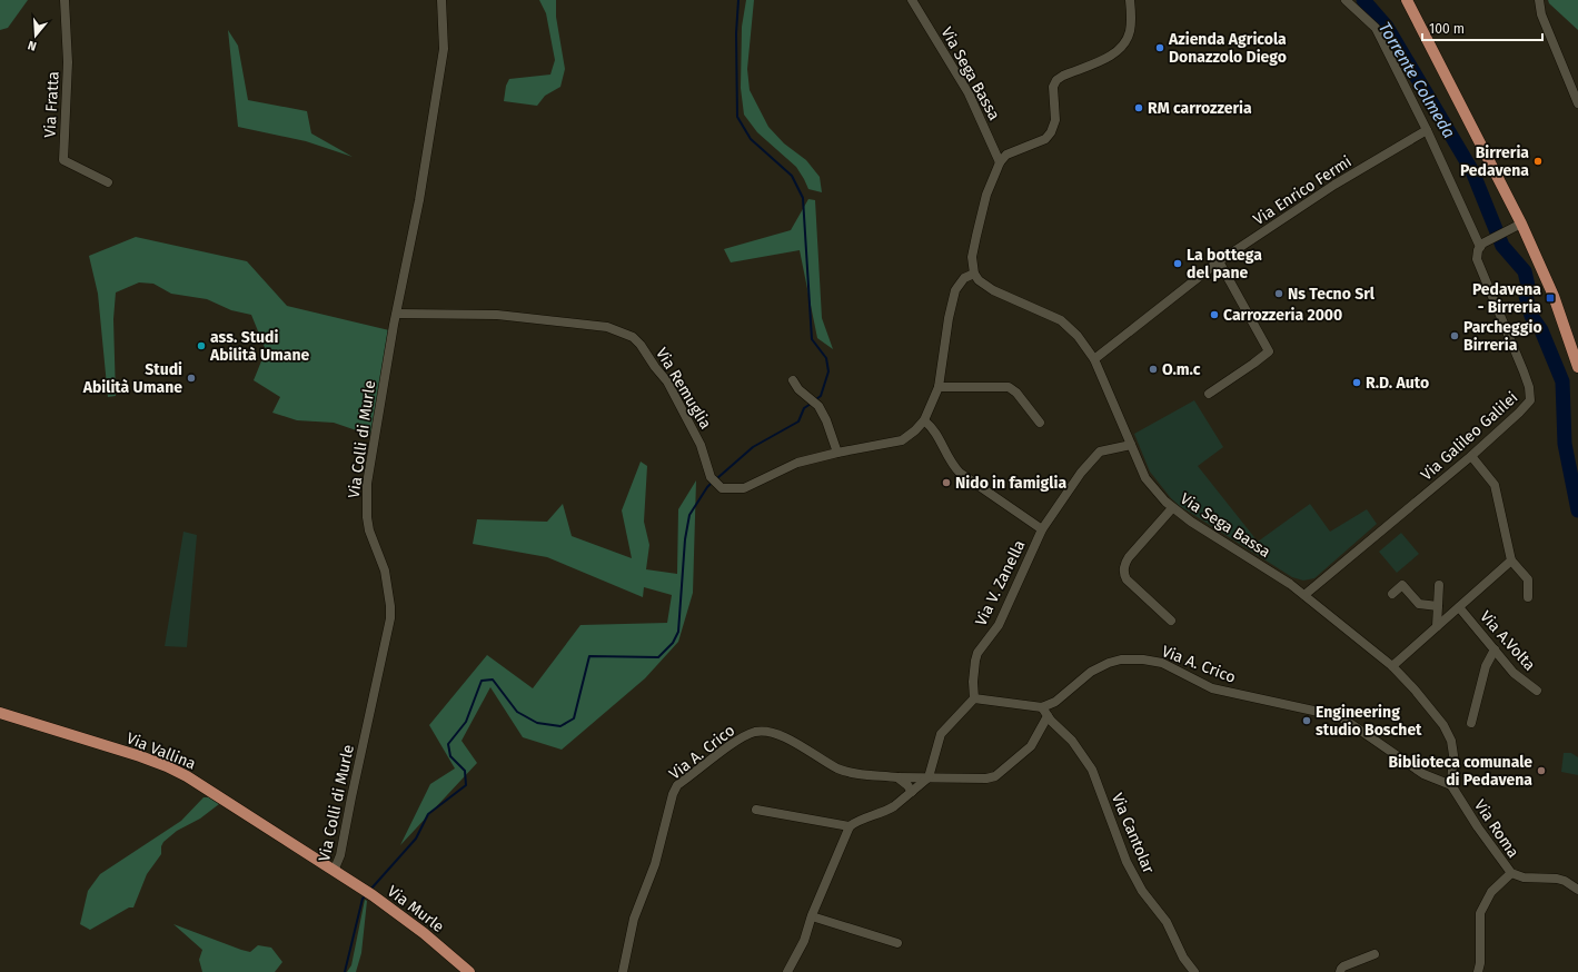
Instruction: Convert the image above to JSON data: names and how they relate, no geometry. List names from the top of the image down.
{
  "streets": {
    "main road": ["Via Vallina", "Via Murle"],
    "street": [
      "Via Sega Bassa",
      "Via Fratta",
      "Via Enrico Fermi",
      "Via Remuglia",
      "Via Galileo Galilei",
      "Via Colli di Murle",
      "Via V. Zanella",
      "Via A.Volta",
      "Via A. Crico",
      "Via Roma",
      "Via Cantolar"
    ]
  },
  "crossings": [
    ["Via Sega Bassa", "Via Enrico Fermi"],
    ["Via Sega Bassa", "Via Remuglia"],
    ["Via Sega Bassa", "Via Galileo Galilei"],
    ["Via Sega Bassa", "Via V. Zanella"],
    ["Via Sega Bassa", "Via A.Volta"],
    ["Via Sega Bassa", "Via A. Crico"],
    ["Via Sega Bassa", "Via Roma"],
    ["Via Remuglia", "Via Colli di Murle"],
    ["Via Remuglia", "Via V. Zanella"],
    ["Via Colli di Murle", "Via Vallina"],
    ["Via Colli di Murle", "Via Murle"],
    ["Via A. Crico", "Via Roma"],
    ["Via A. Crico", "Via Cantolar"],
    ["Via Vallina", "Via Murle"]
  ],
  "water": ["Torrente Colmeda"],
  "places": {
    "other": [
      "Azienda Agricola Donazzolo Diego",
      "RM carrozzeria",
      "Birreria Pedavena",
      "La bottega del pane",
      "Ns Tecno Srl",
      "Carrozzeria 2000",
      "Parcheggio Birreria",
      "ass. Studi Abilità Umane",
      "O.m.c",
      "Studi Abilità Umane",
      "R.D. Auto",
      "Nido in famiglia",
      "Engineering studio Boschet",
      "Biblioteca comunale di Pedavena"
    ],
    "transit": ["Pedavena - Birreria"]
  },
  "scale_bar": "100 m",
  "north": "bottom"
}
